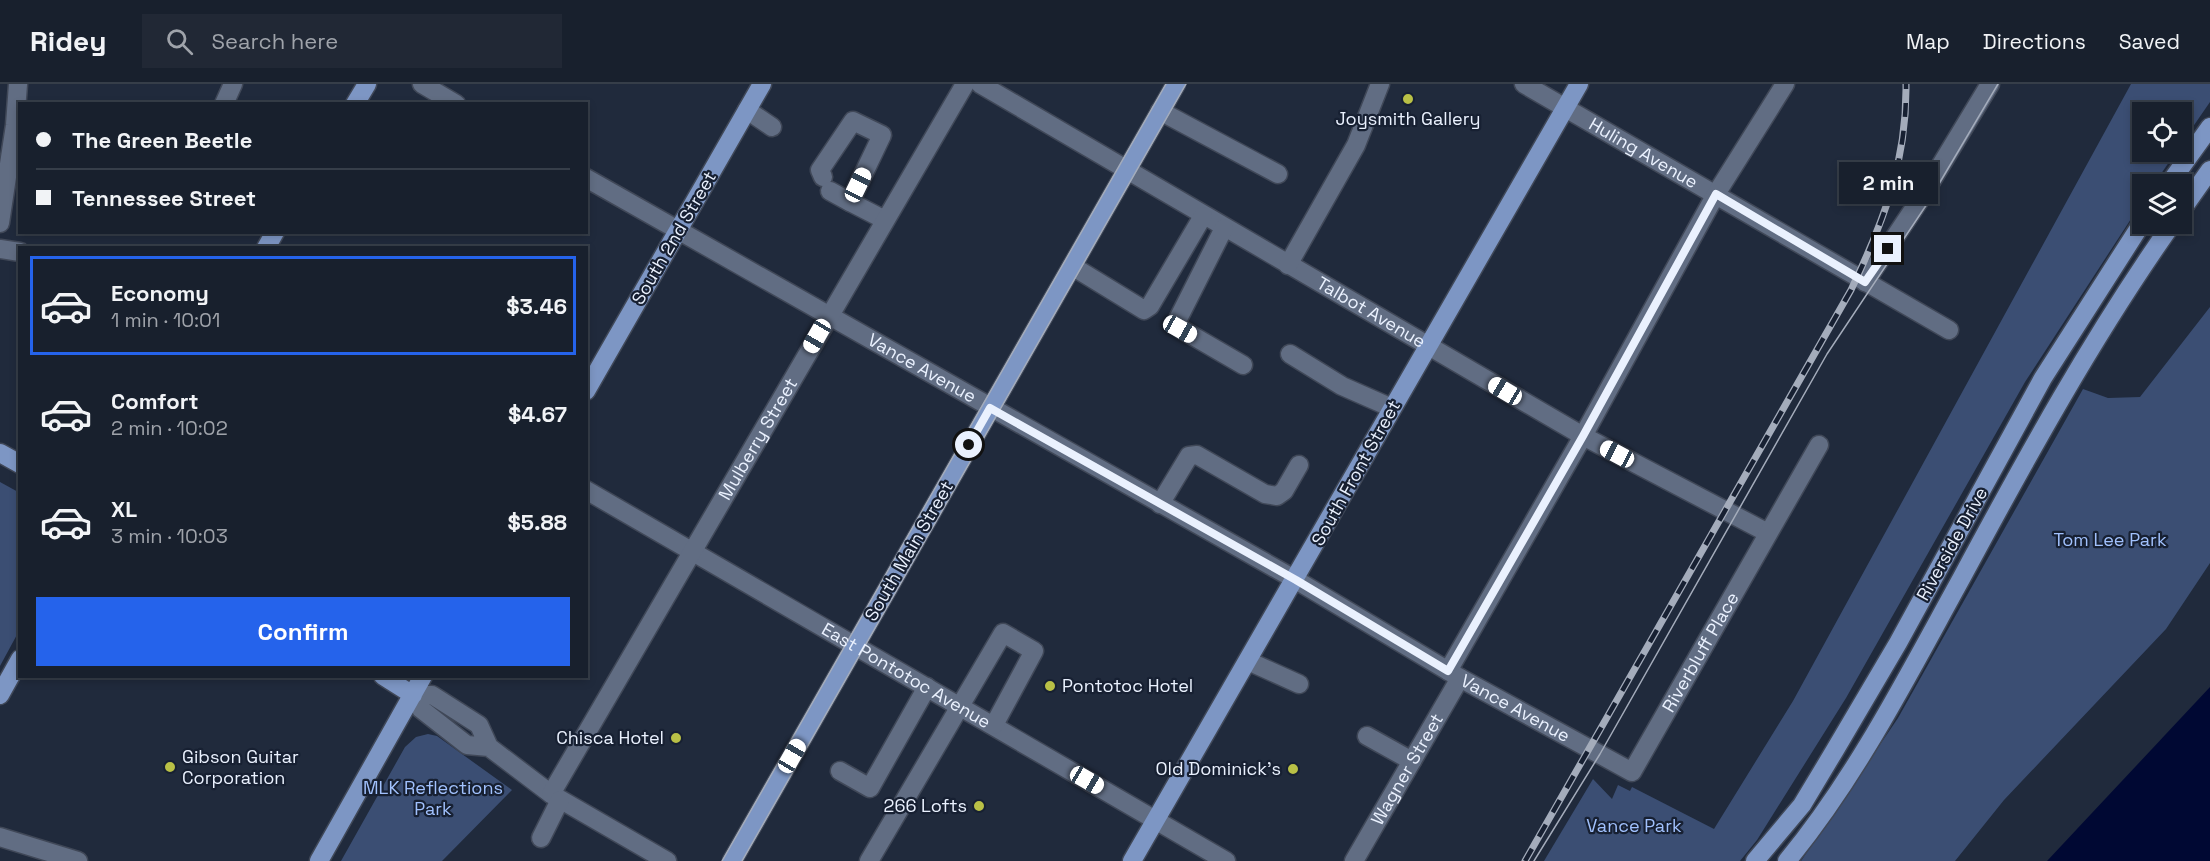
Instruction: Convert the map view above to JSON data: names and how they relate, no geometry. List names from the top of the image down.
{
  "streets": {
    "main road": [
      "South 2nd Street",
      "South Front Street",
      "Riverside Drive",
      "South Main Street"
    ],
    "street": [
      "Huling Avenue",
      "Talbot Avenue",
      "Vance Avenue",
      "Mulberry Street",
      "Riverbluff Place",
      "East Pontotoc Avenue",
      "Wagner Street"
    ]
  },
  "crossings": [
    ["Huling Avenue", "South Front Street"],
    ["Huling Avenue", "Wagner Street"],
    ["South 2nd Street", "Vance Avenue"],
    ["Talbot Avenue", "South Front Street"],
    ["Talbot Avenue", "South Main Street"],
    ["Talbot Avenue", "Riverbluff Place"],
    ["Talbot Avenue", "Wagner Street"],
    ["Vance Avenue", "Mulberry Street"],
    ["Vance Avenue", "South Front Street"],
    ["Vance Avenue", "South Main Street"],
    ["Vance Avenue", "Riverbluff Place"],
    ["Vance Avenue", "Wagner Street"],
    ["Mulberry Street", "East Pontotoc Avenue"],
    ["South Front Street", "East Pontotoc Avenue"],
    ["South Main Street", "East Pontotoc Avenue"]
  ],
  "parks": ["Tom Lee Park", "MLK Reflections Park", "Vance Park"],
  "places": [
    "Joysmith Gallery",
    "Pontotoc Hotel",
    "Chisca Hotel",
    "Gibson Guitar Corporation",
    "Old Dominick's",
    "266 Lofts"
  ],
  "page": {
    "header": "Ridey",
    "search": "Search here",
    "nav": ["Map", "Directions", "Saved"],
    "banner": ["The Green Beetle", "Tennessee Street"],
    "bubble": "2 min",
    "list": [
      {
        "name": "Economy",
        "note": "1 min · 10:01",
        "value": "$3.46"
      },
      {
        "name": "Comfort",
        "note": "2 min · 10:02",
        "value": "$4.67"
      },
      {
        "name": "XL",
        "note": "3 min · 10:03",
        "value": "$5.88"
      }
    ],
    "buttons": "Confirm"
  }
}
